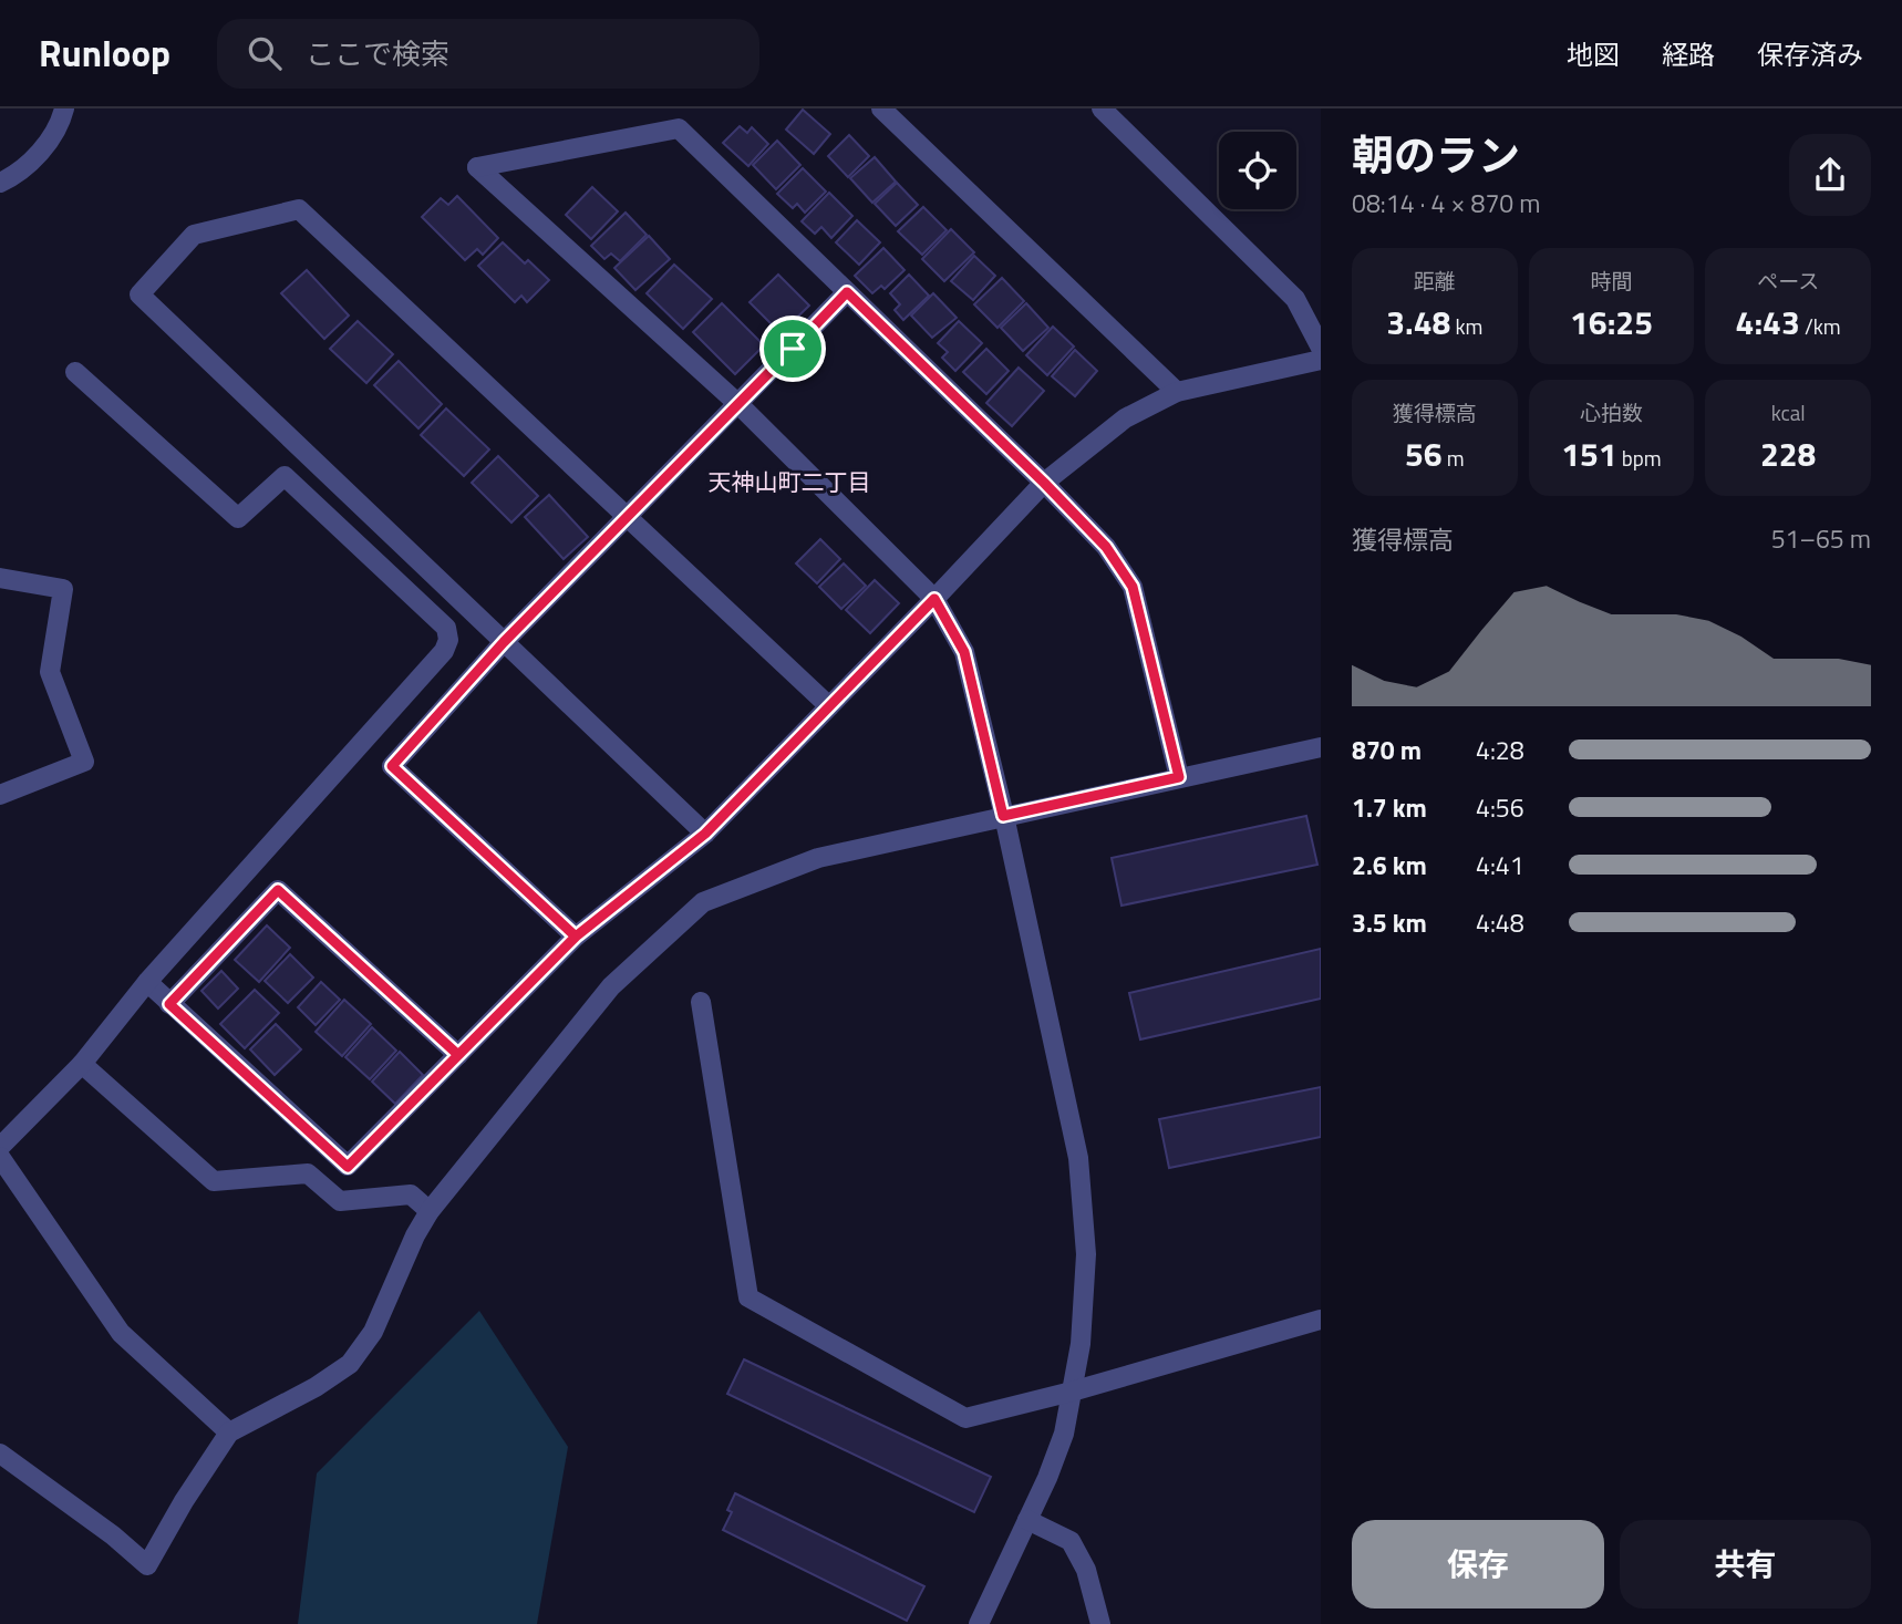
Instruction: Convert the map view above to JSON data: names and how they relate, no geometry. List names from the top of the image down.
{
  "districts": ["天神山町二丁目"],
  "page": {
    "header": "Runloop",
    "search": "ここで検索",
    "nav": ["地図", "経路", "保存済み"],
    "heading": ["朝のラン", "08:14 · 4 × 870 m"],
    "stats": [
      ["距離", "3.48 km"],
      ["時間", "16:25"],
      ["ペース", "4:43 /km"],
      ["獲得標高", "56 m"],
      ["心拍数", "151 bpm"],
      ["kcal", "228"]
    ],
    "chart": ["獲得標高", "51–65 m"],
    "list": [
      {
        "name": "870 m",
        "note": "4:28"
      },
      {
        "name": "1.7 km",
        "note": "4:56"
      },
      {
        "name": "2.6 km",
        "note": "4:41"
      },
      {
        "name": "3.5 km",
        "note": "4:48"
      }
    ],
    "buttons": ["保存", "共有"]
  }
}
